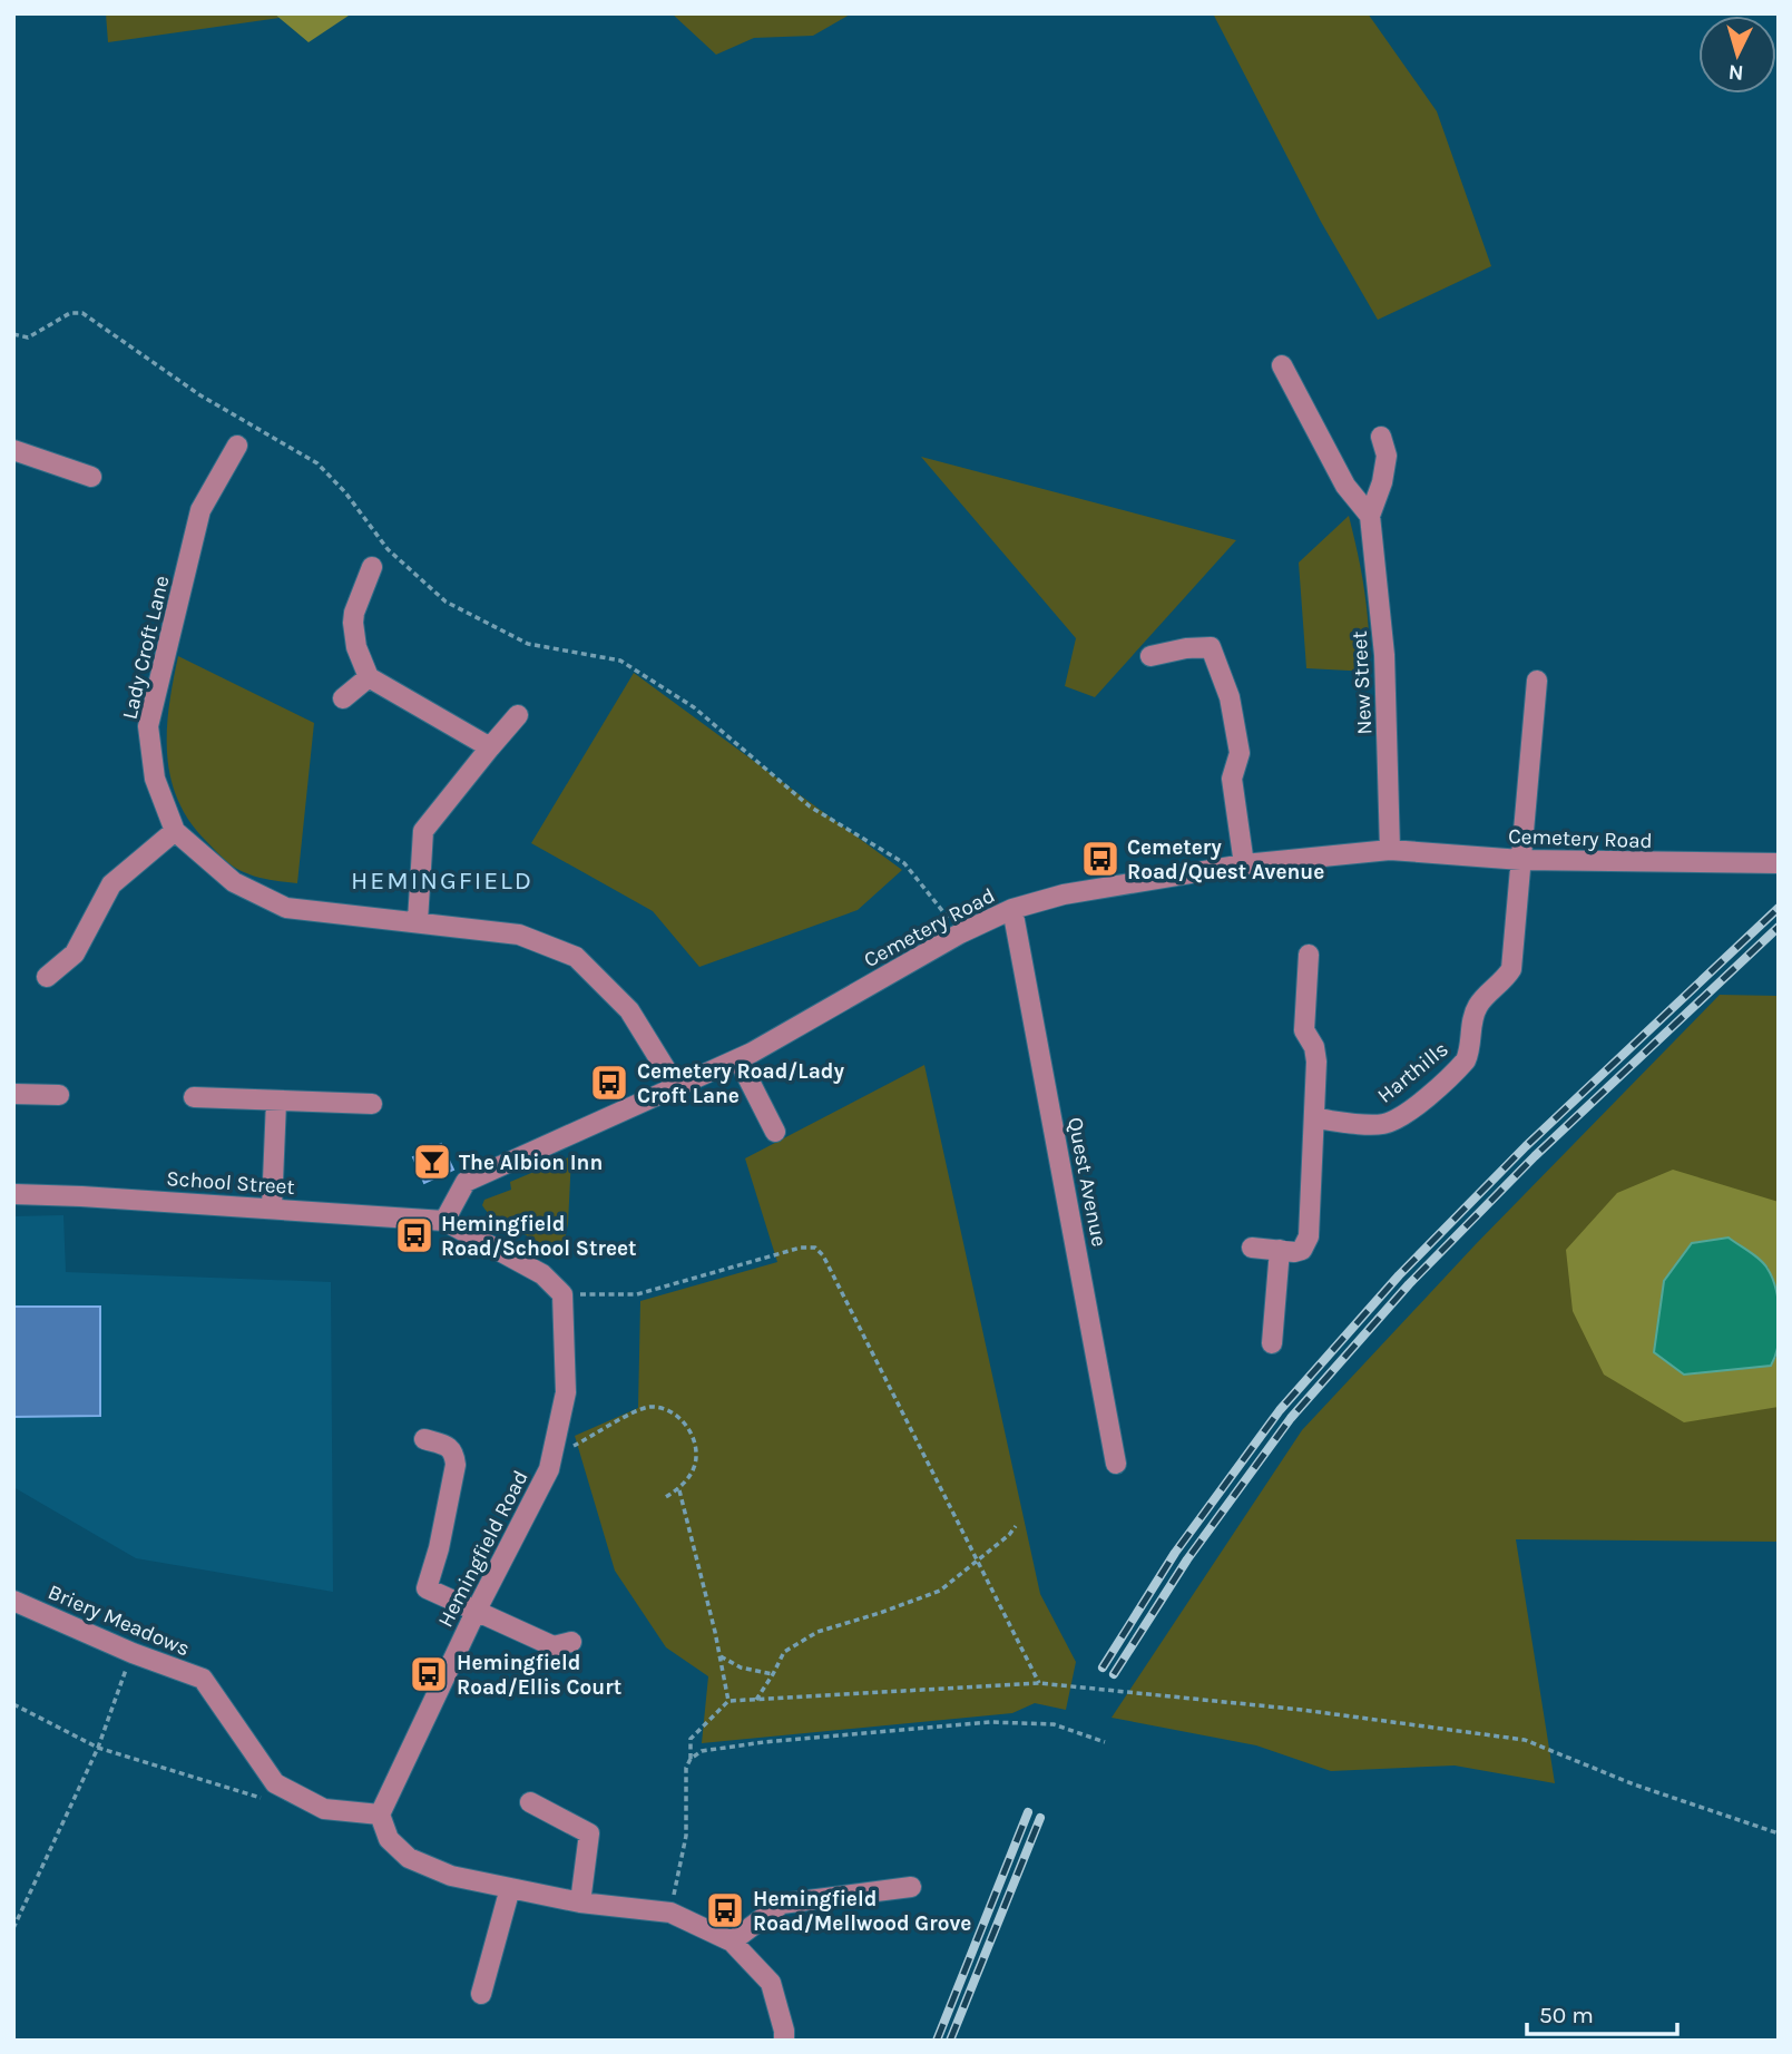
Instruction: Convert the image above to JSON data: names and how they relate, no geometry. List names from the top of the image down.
{
  "streets": {
    "street": [
      "Lady Croft Lane",
      "New Street",
      "Cemetery Road",
      "Harthills",
      "School Street",
      "Quest Avenue",
      "Hemingfield Road",
      "Briery Meadows"
    ]
  },
  "crossings": [
    ["Lady Croft Lane", "Cemetery Road"],
    ["New Street", "Cemetery Road"],
    ["Cemetery Road", "Harthills"],
    ["Cemetery Road", "School Street"],
    ["Cemetery Road", "Quest Avenue"],
    ["Hemingfield Road", "Briery Meadows"]
  ],
  "districts": ["HEMINGFIELD"],
  "places": {
    "bus stop": [
      "Cemetery Road/Quest Avenue",
      "Cemetery Road/Lady Croft Lane",
      "Hemingfield Road/School Street",
      "Hemingfield Road/Ellis Court",
      "Hemingfield Road/Mellwood Grove"
    ],
    "bar": ["The Albion Inn"]
  },
  "scale_bar": "50 m",
  "north": "bottom"
}
